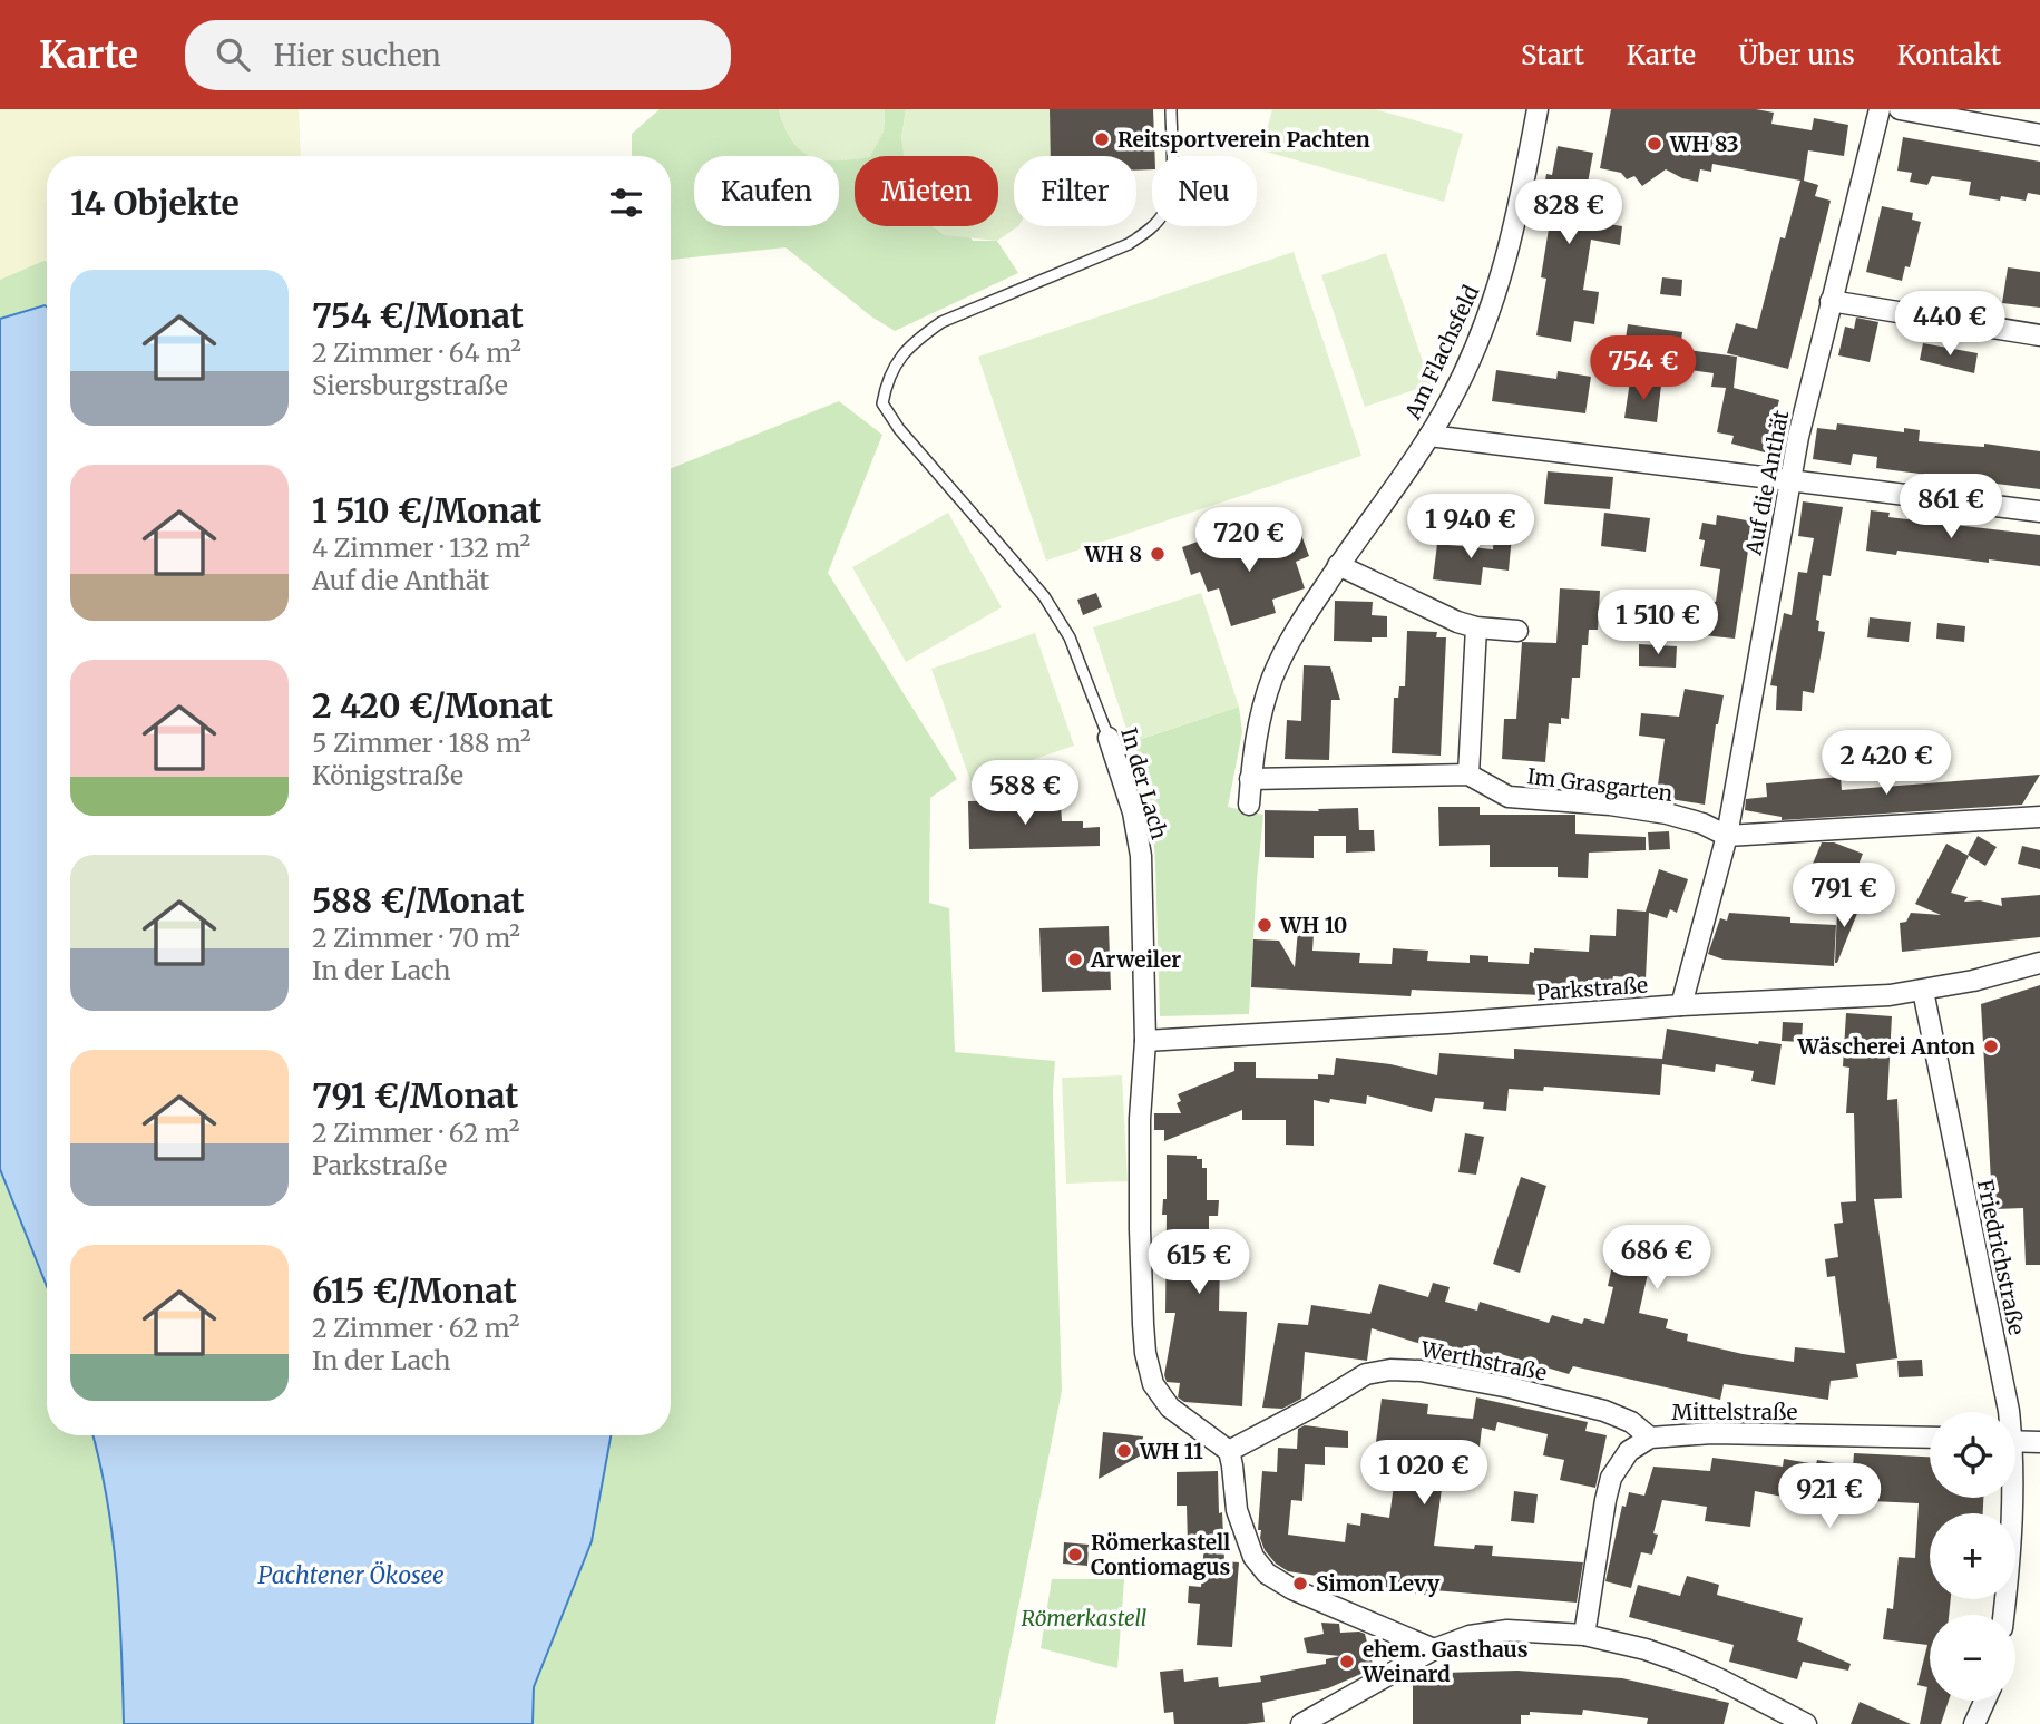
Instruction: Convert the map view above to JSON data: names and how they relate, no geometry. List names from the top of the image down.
{
  "streets": {
    "street": [
      "Am Flachsfeld",
      "Auf die Anthät",
      "In der Lach",
      "Im Grasgarten",
      "Parkstraße",
      "Friedrichstraße",
      "Werthstraße",
      "Mittelstraße"
    ]
  },
  "crossings": [
    ["Auf die Anthät", "Im Grasgarten"],
    ["Auf die Anthät", "Parkstraße"],
    ["In der Lach", "Parkstraße"],
    ["In der Lach", "Werthstraße"],
    ["Parkstraße", "Friedrichstraße"],
    ["Werthstraße", "Mittelstraße"]
  ],
  "water": ["Pachtener Ökosee"],
  "parks": ["Römerkastell"],
  "places": [
    "Reitsportverein Pachten",
    "WH 83",
    "WH 8",
    "WH 10",
    "Arweiler",
    "Wäscherei Anton",
    "WH 11",
    "Römerkastell Contiomagus",
    "Simon Levy",
    "ehem. Gasthaus Weinard"
  ],
  "page": {
    "header": "Karte",
    "search": "Hier suchen",
    "nav": [
      "Start",
      "Karte",
      "Über uns",
      "Kontakt"
    ],
    "chip": [
      "Kaufen",
      "Mieten",
      "Filter",
      "Neu"
    ],
    "heading": "14 Objekte",
    "price": [
      "828 €",
      "440 €",
      "754 €",
      "861 €",
      "1 940 €",
      "720 €",
      "1 510 €",
      "2 420 €",
      "588 €",
      "791 €",
      "686 €",
      "615 €",
      "1 020 €",
      "921 €"
    ],
    "list": [
      {
        "name": "754 €/Monat",
        "note": "2 Zimmer · 64 m² · Siersburgstraße"
      },
      {
        "name": "1 510 €/Monat",
        "note": "4 Zimmer · 132 m² · Auf die Anthät"
      },
      {
        "name": "2 420 €/Monat",
        "note": "5 Zimmer · 188 m² · Königstraße"
      },
      {
        "name": "588 €/Monat",
        "note": "2 Zimmer · 70 m² · In der Lach"
      },
      {
        "name": "791 €/Monat",
        "note": "2 Zimmer · 62 m² · Parkstraße"
      },
      {
        "name": "615 €/Monat",
        "note": "2 Zimmer · 62 m² · In der Lach"
      }
    ],
    "map_buttons": ["+", "−"]
  }
}
